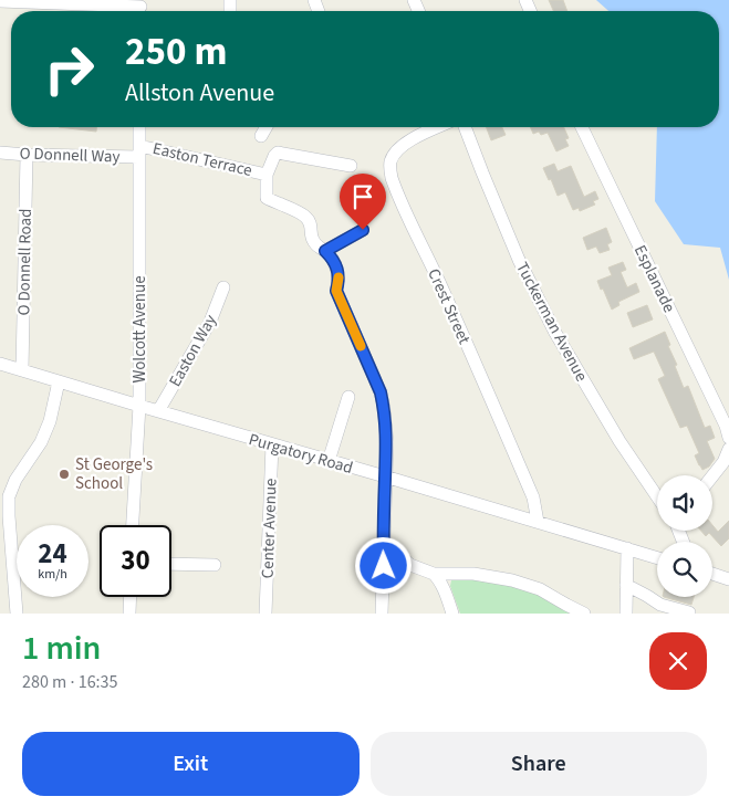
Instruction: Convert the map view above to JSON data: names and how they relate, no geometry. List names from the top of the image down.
{
  "streets": {
    "street": [
      "O Donnell Way",
      "Easton Terrace",
      "O Donnell Road",
      "Esplanade",
      "Crest Street",
      "Tuckerman Avenue",
      "Wolcott Avenue",
      "Easton Way",
      "Purgatory Road",
      "Center Avenue"
    ]
  },
  "crossings": [
    ["O Donnell Way", "Easton Terrace"],
    ["O Donnell Way", "O Donnell Road"],
    ["O Donnell Way", "Wolcott Avenue"],
    ["Easton Terrace", "Wolcott Avenue"],
    ["O Donnell Road", "Purgatory Road"],
    ["Crest Street", "Purgatory Road"],
    ["Wolcott Avenue", "Purgatory Road"],
    ["Easton Way", "Purgatory Road"],
    ["Purgatory Road", "Center Avenue"]
  ],
  "places": ["St George's School"],
  "page": {
    "turn": ["250 m", "Allston Avenue"],
    "speed": "24 km/h",
    "limit": "30",
    "heading": ["1 min", "280 m · 16:35"],
    "buttons": ["Exit", "Share"]
  }
}
